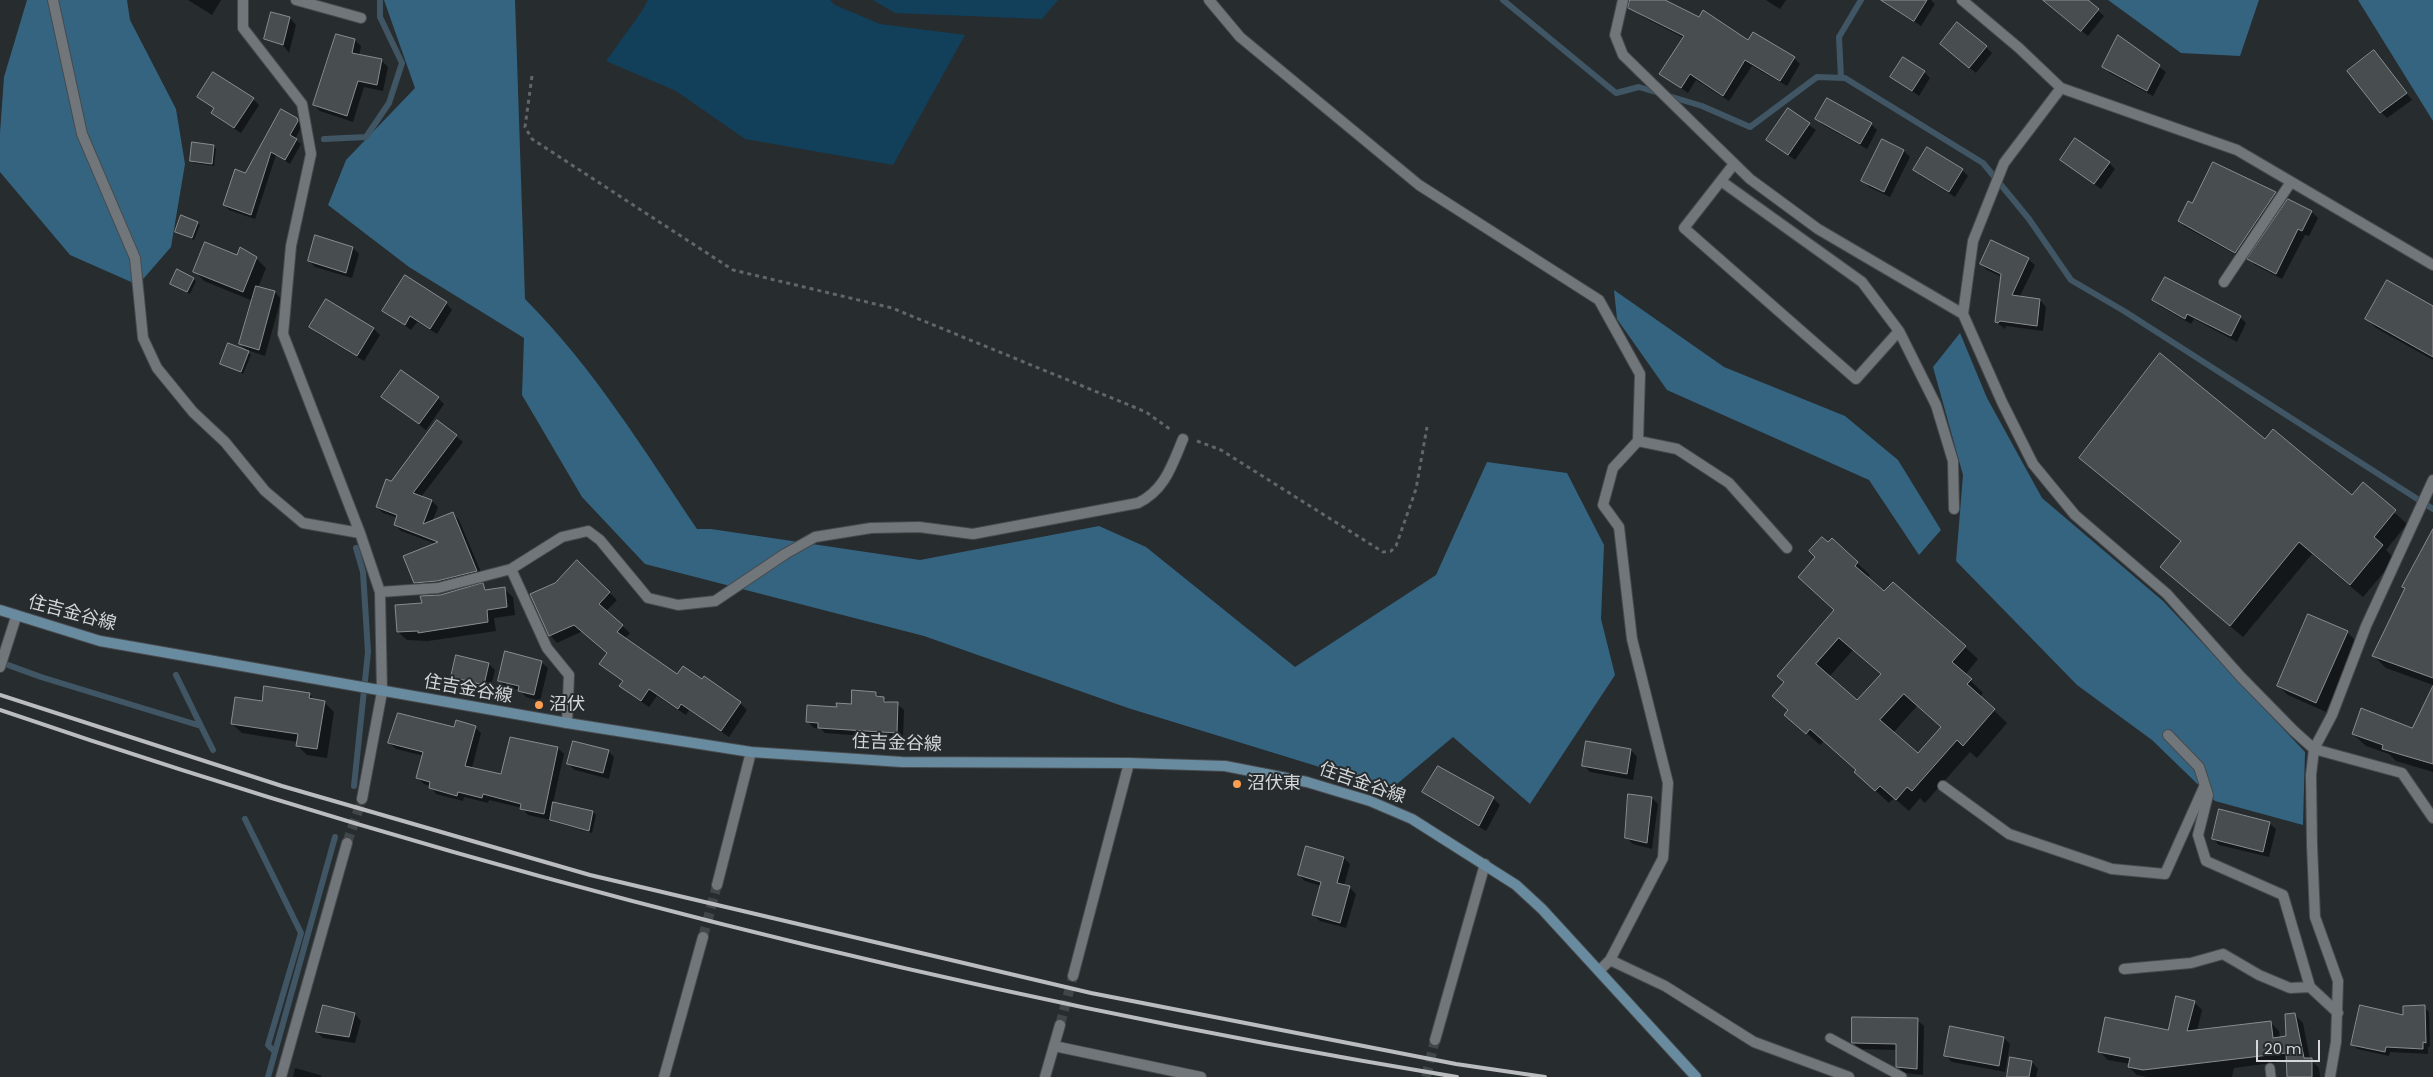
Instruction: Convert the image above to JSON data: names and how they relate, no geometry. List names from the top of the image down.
{
  "streets": {
    "main road": ["住吉金谷線"]
  },
  "places": ["沼伏", "沼伏東"],
  "scale_bar": "20 m"
}
